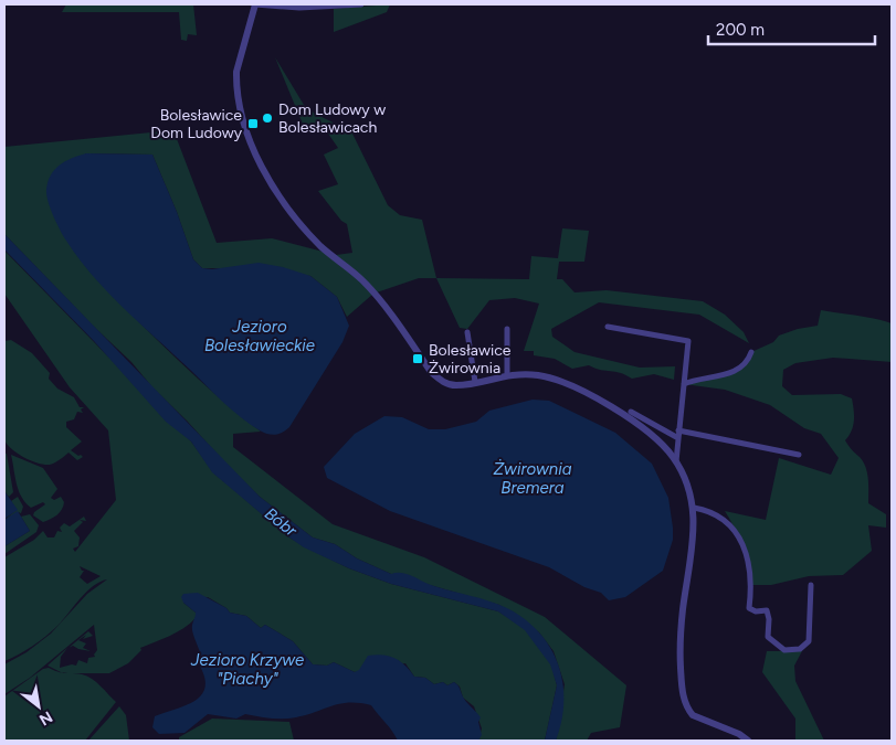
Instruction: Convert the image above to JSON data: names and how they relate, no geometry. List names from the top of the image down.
{
  "water": [
    "Jezioro Bolesławieckie",
    "Żwirownia Bremera",
    "Bóbr",
    "Jezioro Krzywe \"Piachy\""
  ],
  "places": {
    "other": ["Dom Ludowy w Bolesławicach"],
    "transit": ["Bolesławice Dom Ludowy", "Bolesławice Żwirownia"]
  },
  "scale_bar": "200 m",
  "north": "bottom right"
}
